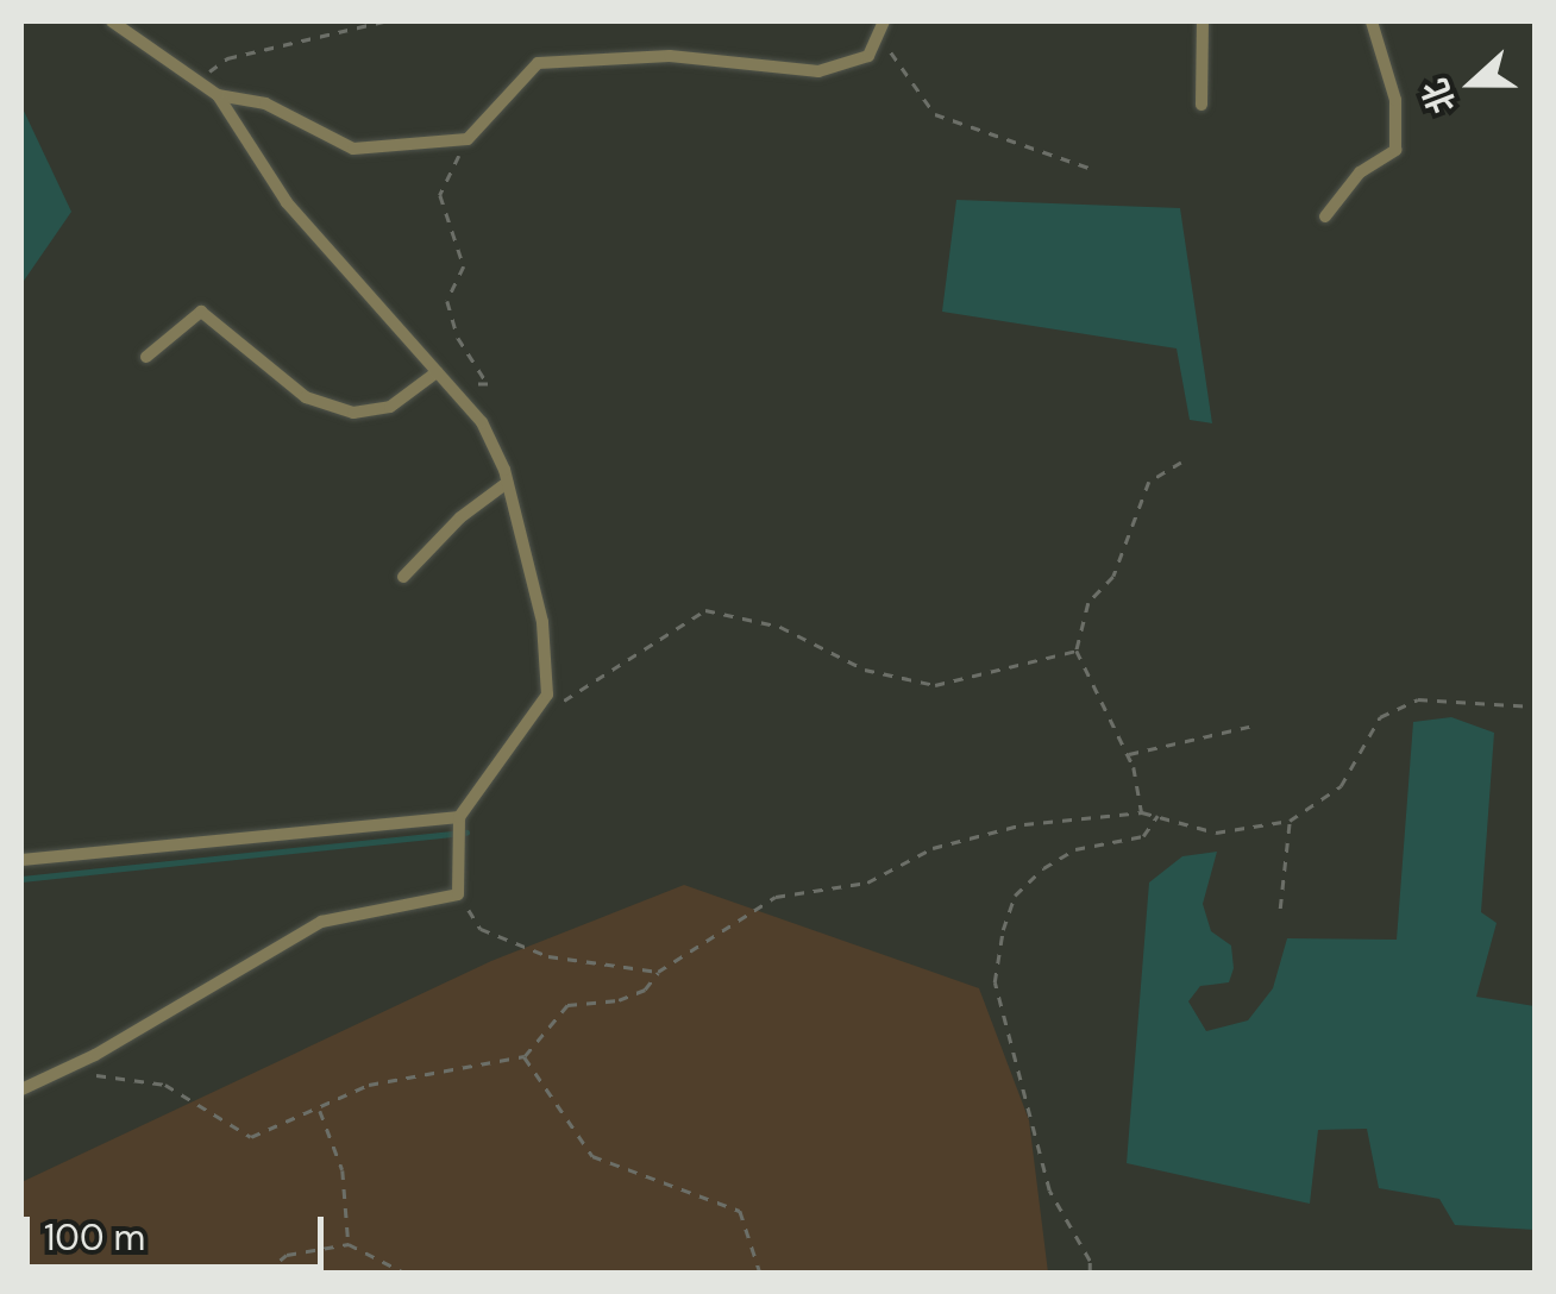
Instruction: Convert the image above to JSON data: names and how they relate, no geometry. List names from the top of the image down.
{
  "scale_bar": "100 m",
  "north": "left"
}
